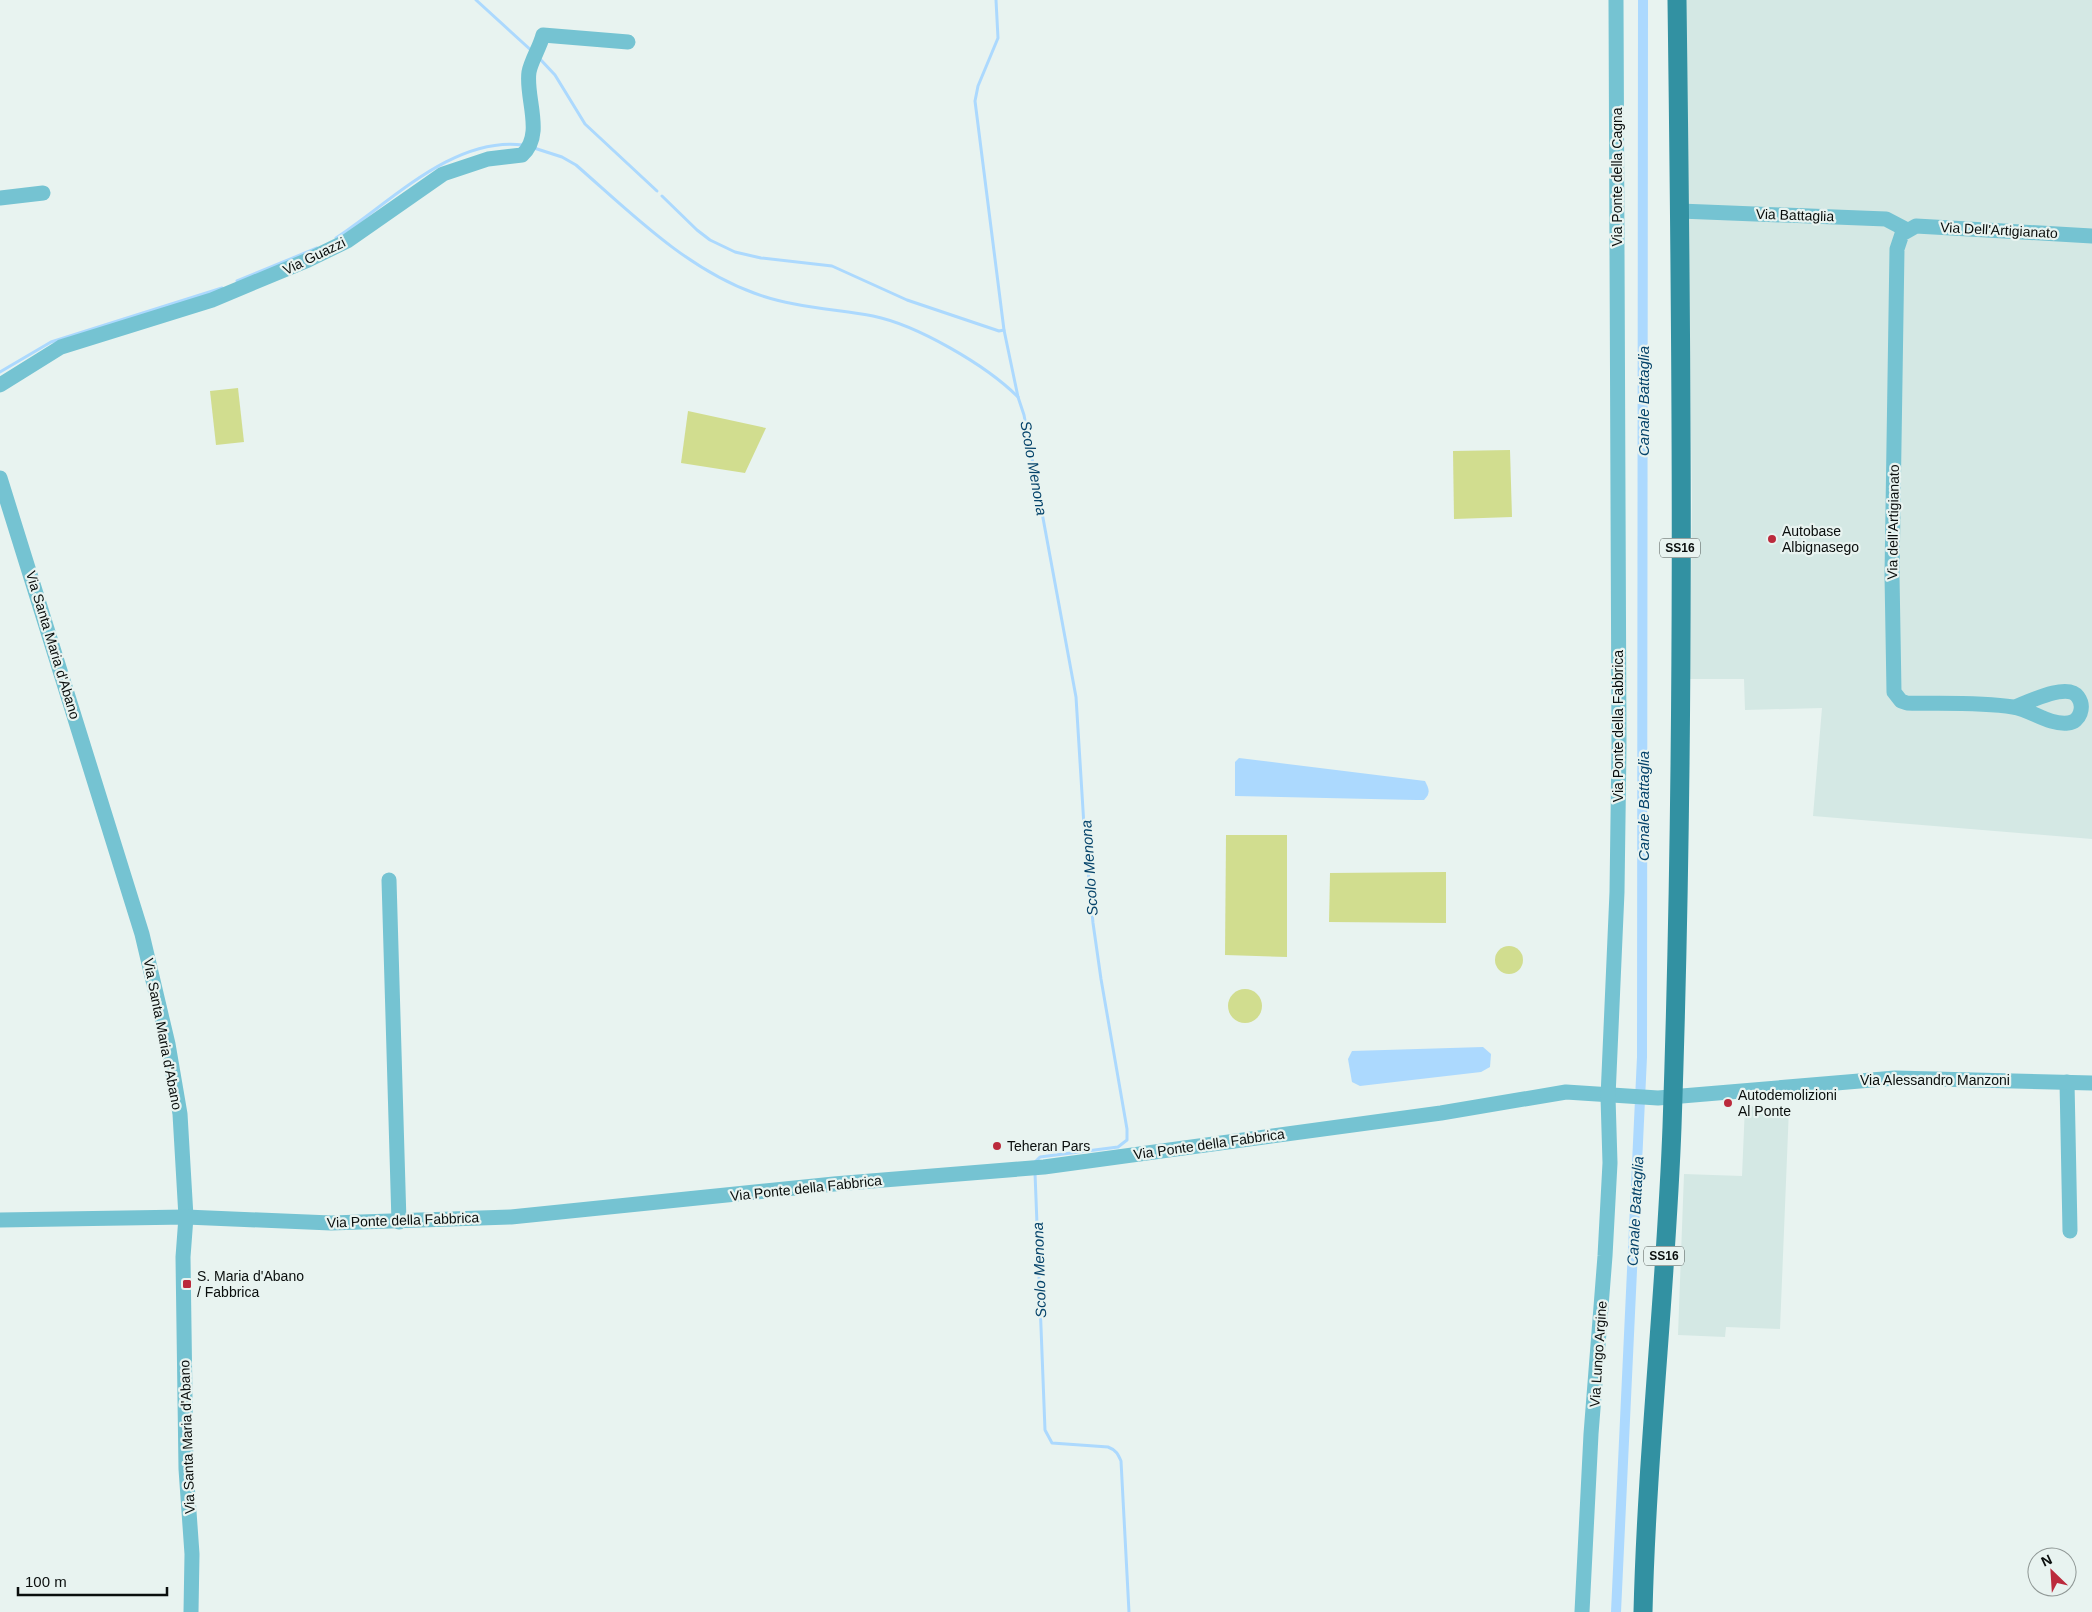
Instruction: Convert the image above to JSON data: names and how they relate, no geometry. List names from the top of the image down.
{
  "streets": {
    "main road": ["SS16"],
    "street": [
      "Via Ponte della Cagna",
      "Via Battaglia",
      "Via Dell'Artigianato",
      "Via Guazzi",
      "Via dell'Artigianato",
      "Via Santa Maria d'Abano",
      "Via Ponte della Fabbrica",
      "Via Alessandro Manzoni",
      "Via Lungo Argine"
    ]
  },
  "crossings": [
    ["Via Ponte della Cagna", "Via Ponte della Fabbrica"],
    ["Via Battaglia", "Via Dell'Artigianato"],
    ["Via Battaglia", "Via dell'Artigianato"],
    ["Via Battaglia", "SS16"],
    ["Via Dell'Artigianato", "Via dell'Artigianato"],
    ["SS16", "Via Ponte della Fabbrica"],
    ["SS16", "Via Alessandro Manzoni"],
    ["Via Santa Maria d'Abano", "Via Ponte della Fabbrica"],
    ["Via Ponte della Fabbrica", "Via Alessandro Manzoni"],
    ["Via Ponte della Fabbrica", "Via Lungo Argine"]
  ],
  "water": ["Canale Battaglia", "Scolo Menona"],
  "places": {
    "other": ["Autobase Albignasego", "Autodemolizioni Al Ponte", "Teheran Pars"],
    "transit": ["S. Maria d'Abano / Fabbrica"]
  },
  "scale_bar": "100 m",
  "north": "top left"
}
